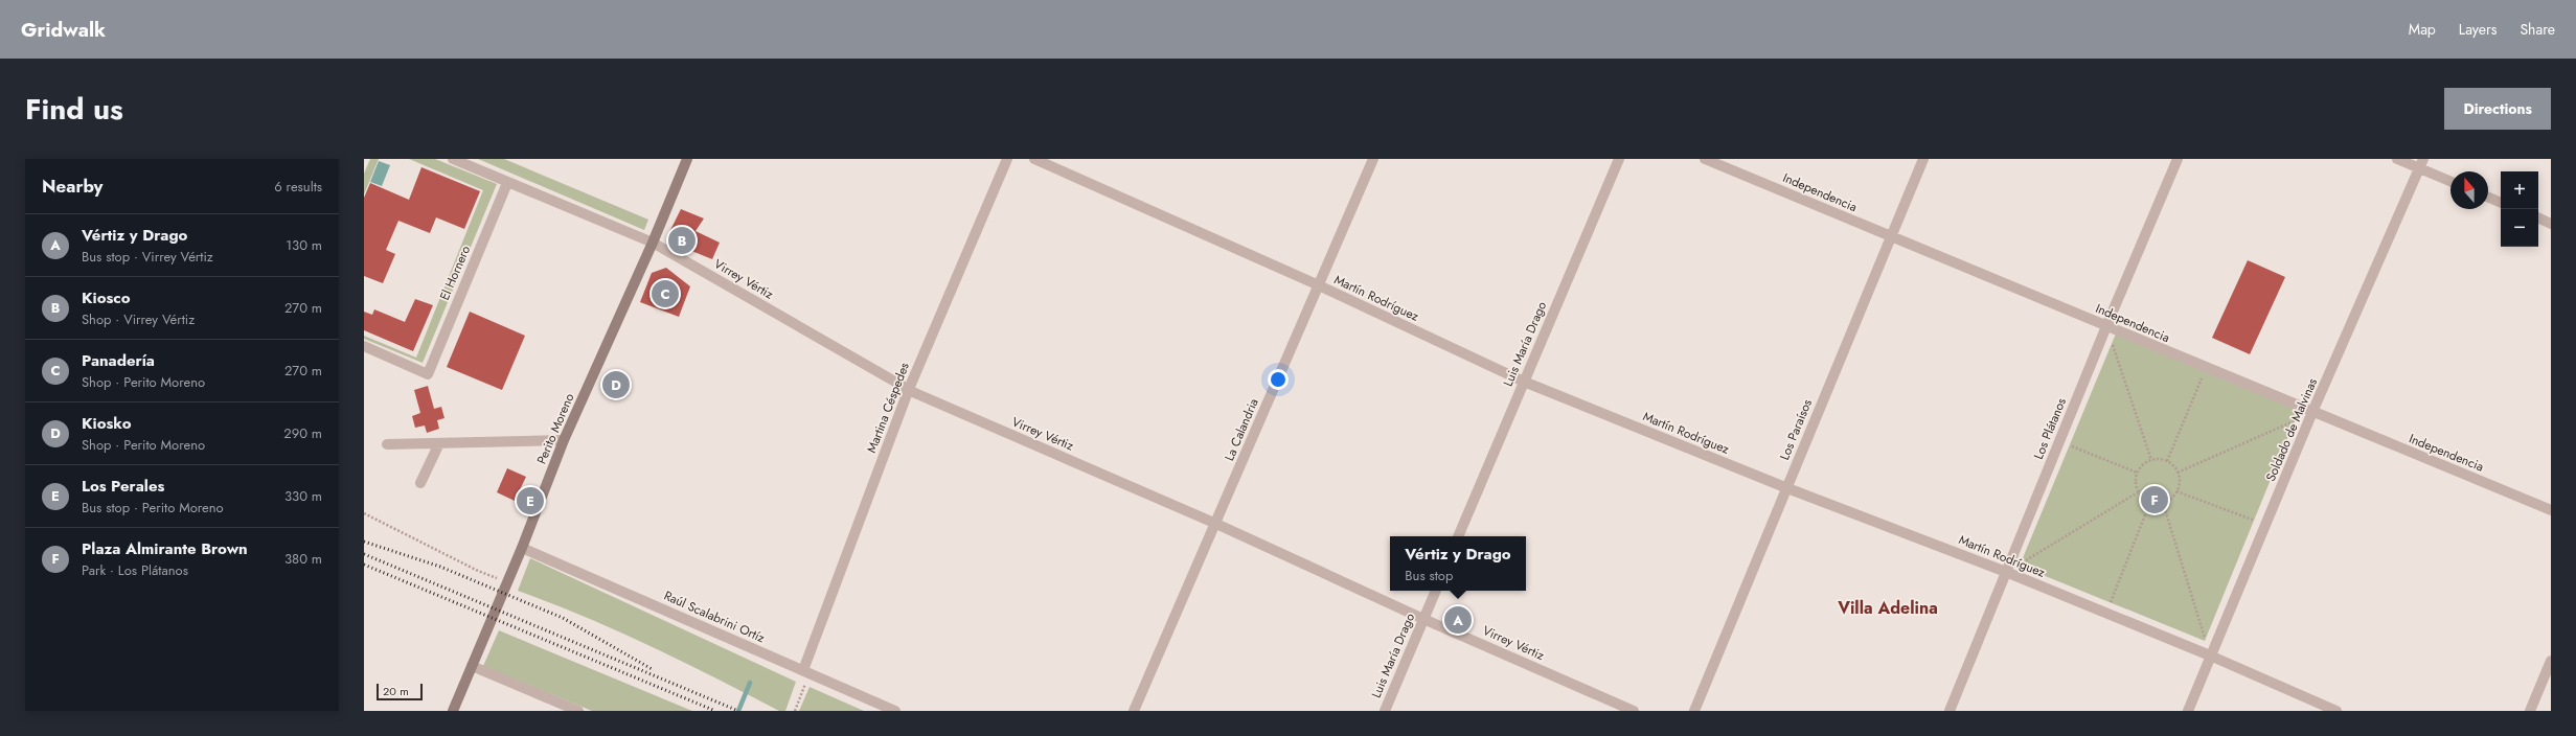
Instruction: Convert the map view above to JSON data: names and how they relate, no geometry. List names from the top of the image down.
{
  "streets": {
    "street": [
      "Independencia",
      "El Hornero",
      "Virrey Vértiz",
      "Martín Rodríguez",
      "Luis María Drago",
      "Martina Céspedes",
      "Perito Moreno",
      "Los Plátanos",
      "La Calandria",
      "Los Paraísos",
      "Soldado de Malvinas",
      "Raúl Scalabrini Ortíz"
    ]
  },
  "crossings": [
    ["Independencia", "Los Plátanos"],
    ["Independencia", "Los Paraísos"],
    ["Independencia", "Soldado de Malvinas"],
    ["El Hornero", "Virrey Vértiz"],
    ["Virrey Vértiz", "Luis María Drago"],
    ["Virrey Vértiz", "Martina Céspedes"],
    ["Virrey Vértiz", "Perito Moreno"],
    ["Virrey Vértiz", "La Calandria"],
    ["Martín Rodríguez", "Luis María Drago"],
    ["Martín Rodríguez", "Los Plátanos"],
    ["Martín Rodríguez", "La Calandria"],
    ["Martín Rodríguez", "Los Paraísos"],
    ["Martín Rodríguez", "Soldado de Malvinas"],
    ["Martina Céspedes", "Raúl Scalabrini Ortíz"],
    ["Perito Moreno", "Raúl Scalabrini Ortíz"]
  ],
  "districts": ["Villa Adelina"],
  "scale_bar": "20 m",
  "north": "top",
  "page": {
    "header": "Gridwalk",
    "nav": ["Map", "Layers", "Share"],
    "title": "Find us",
    "buttons": "Directions",
    "heading": ["Nearby", "6 results"],
    "map_buttons": ["+", "−"],
    "list": [
      {
        "mark": "A",
        "name": "Vértiz y Drago",
        "note": "Bus stop · Virrey Vértiz",
        "value": "130 m"
      },
      {
        "mark": "B",
        "name": "Kiosco",
        "note": "Shop · Virrey Vértiz",
        "value": "270 m"
      },
      {
        "mark": "C",
        "name": "Panadería",
        "note": "Shop · Perito Moreno",
        "value": "270 m"
      },
      {
        "mark": "D",
        "name": "Kiosko",
        "note": "Shop · Perito Moreno",
        "value": "290 m"
      },
      {
        "mark": "E",
        "name": "Los Perales",
        "note": "Bus stop · Perito Moreno",
        "value": "330 m"
      },
      {
        "mark": "F",
        "name": "Plaza Almirante Brown",
        "note": "Park · Los Plátanos",
        "value": "380 m"
      }
    ],
    "pins": [
      "B",
      "C",
      "D",
      "F",
      "E",
      "A"
    ],
    "popup": ["Vértiz y Drago", "Bus stop"],
    "scale": "20 m"
  }
}
